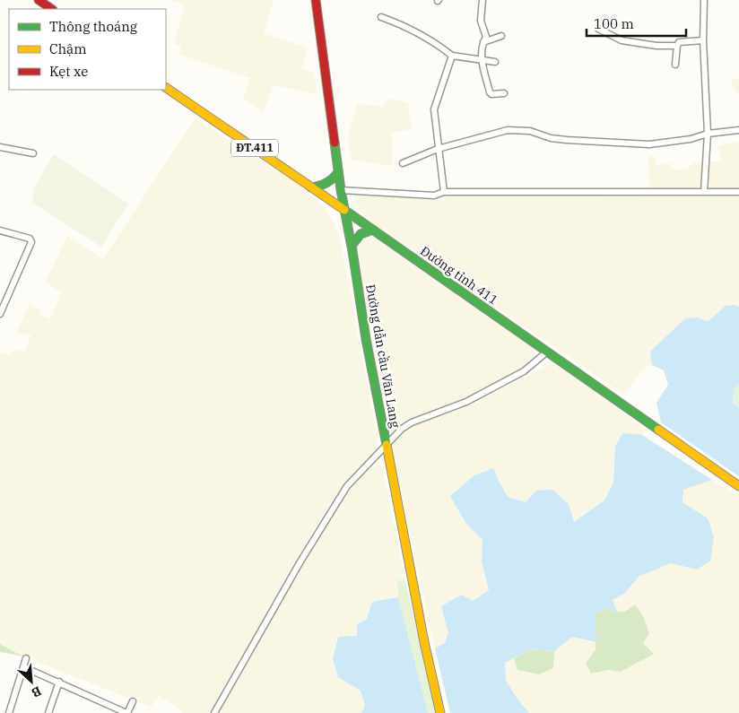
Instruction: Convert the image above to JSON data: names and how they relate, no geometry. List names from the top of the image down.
{
  "streets": {
    "main road": ["ĐT.411", "Đường tỉnh 411", "Đường dẫn cầu Văn Lang"]
  },
  "crossings": [
    ["Đường tỉnh 411", "Đường dẫn cầu Văn Lang"]
  ],
  "legend": ["Thông thoáng", "Chậm", "Kẹt xe"],
  "scale_bar": "100 m",
  "north": "bottom right"
}
